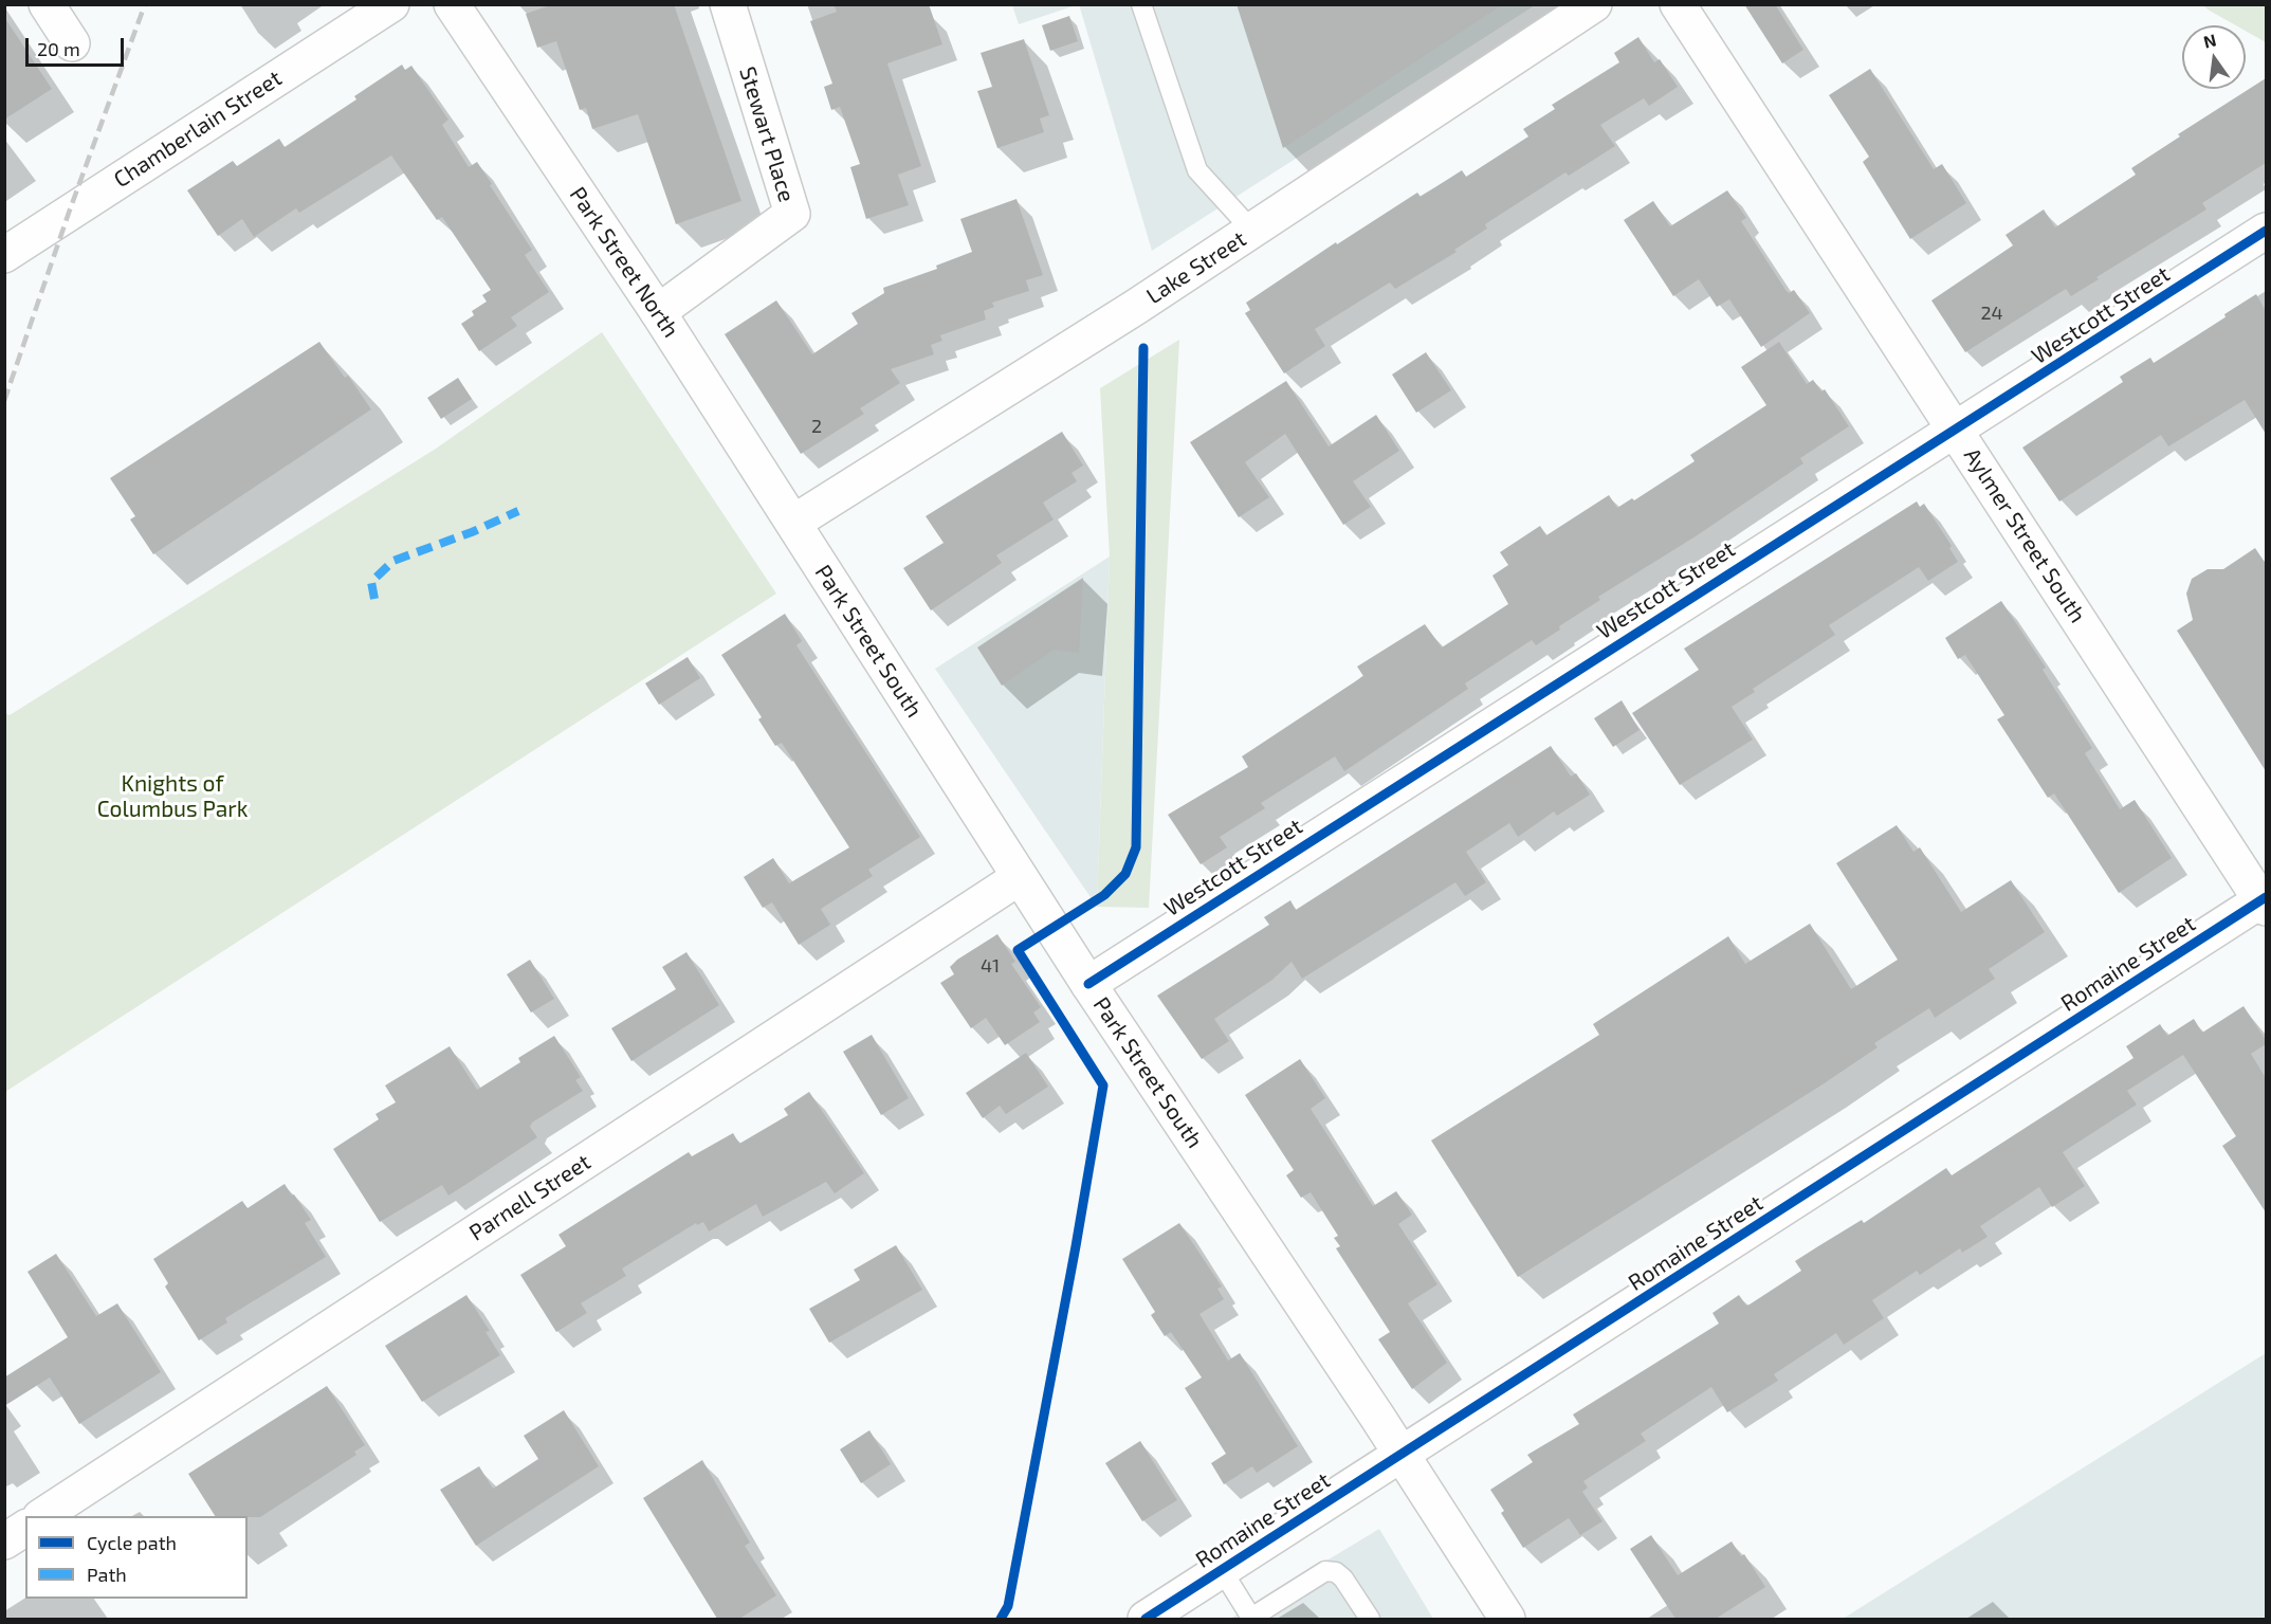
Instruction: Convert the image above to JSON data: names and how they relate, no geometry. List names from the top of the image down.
{
  "streets": {
    "street": [
      "Chamberlain Street",
      "Stewart Place",
      "Park Street North",
      "Lake Street",
      "Westcott Street",
      "Aylmer Street South",
      "Park Street South",
      "Romaine Street",
      "Parnell Street"
    ]
  },
  "crossings": [
    ["Stewart Place", "Park Street North"],
    ["Park Street North", "Lake Street"],
    ["Park Street North", "Park Street South"],
    ["Lake Street", "Park Street South"],
    ["Westcott Street", "Aylmer Street South"],
    ["Westcott Street", "Park Street South"],
    ["Aylmer Street South", "Romaine Street"],
    ["Park Street South", "Romaine Street"],
    ["Park Street South", "Parnell Street"]
  ],
  "parks": ["Knights of Columbus Park"],
  "house_numbers": ["24", "2", "41"],
  "legend": ["Cycle path", "Path"],
  "scale_bar": "20 m",
  "north": "top"
}
